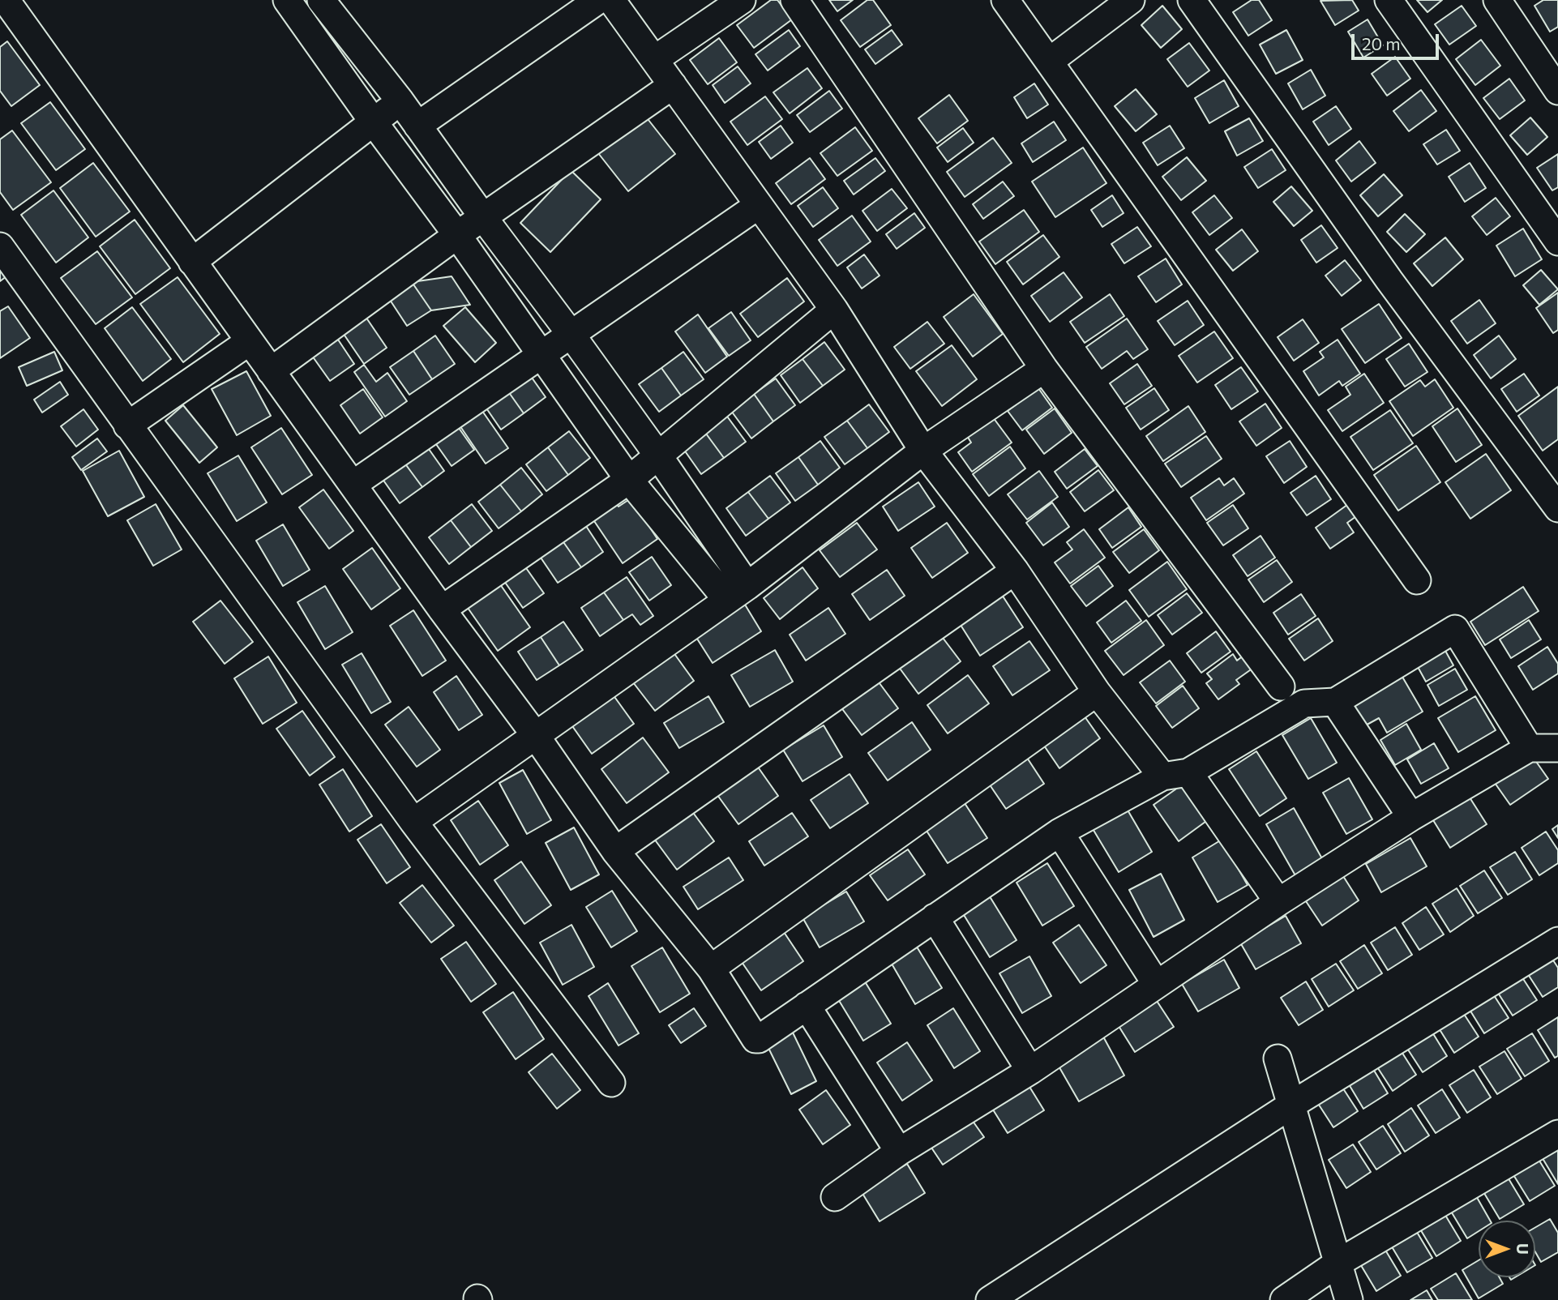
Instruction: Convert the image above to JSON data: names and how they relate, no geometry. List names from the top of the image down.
{
  "scale_bar": "20 m",
  "north": "right"
}
